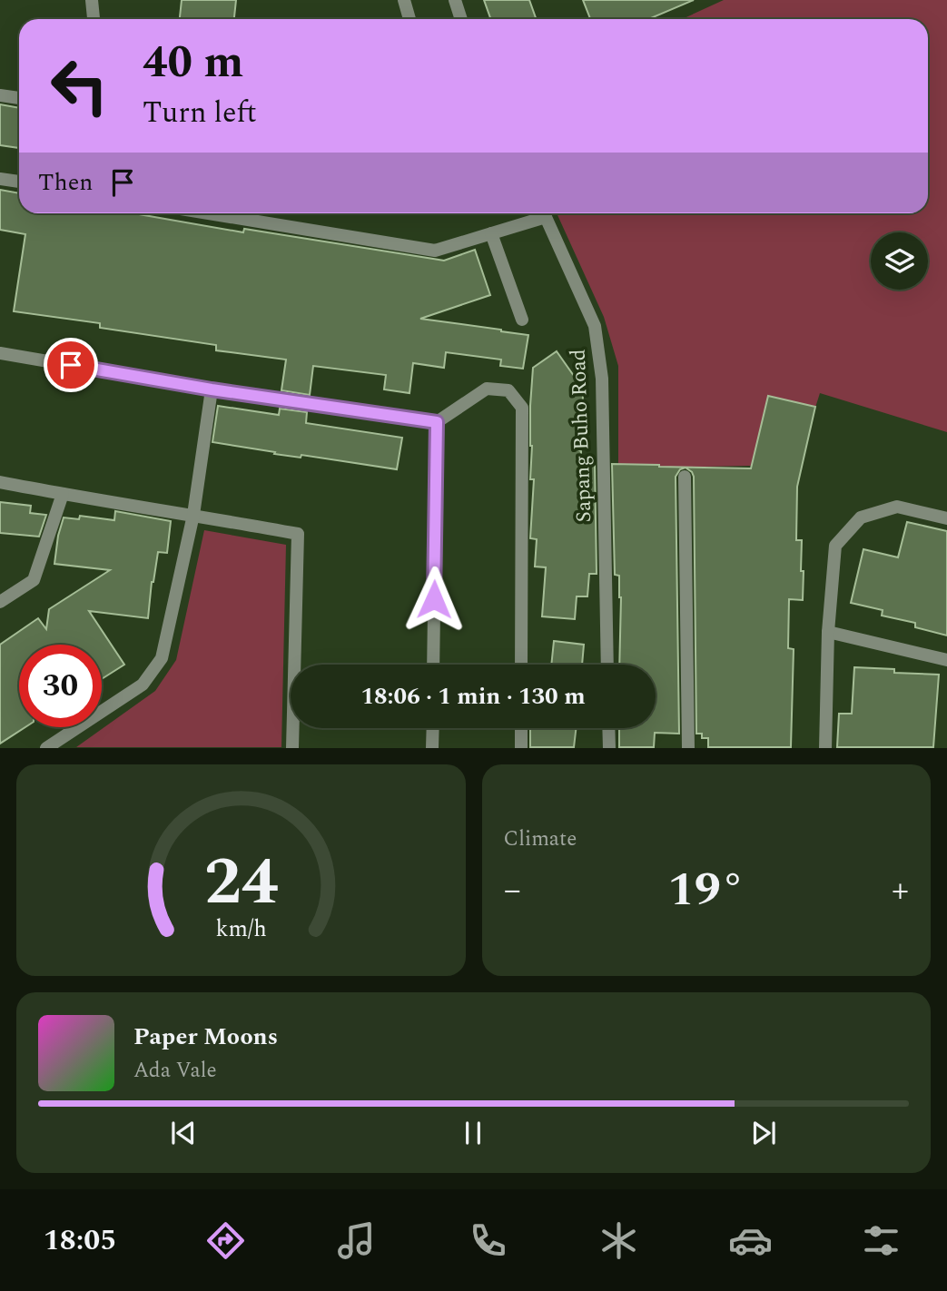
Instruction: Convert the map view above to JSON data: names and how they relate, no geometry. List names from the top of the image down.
{
  "streets": {
    "street": ["Sapang Buho Road"]
  },
  "page": {
    "turn": ["40 m", "Turn left"],
    "then": "Then",
    "limit": "30",
    "trip": "18:06 · 1 min · 130 m",
    "tile": "Climate",
    "heat": ["−", "19°", "+"],
    "song": ["Paper Moons", "Ada Vale"],
    "tabs": "18:05",
    "gauge": ["24", "km/h"]
  }
}
